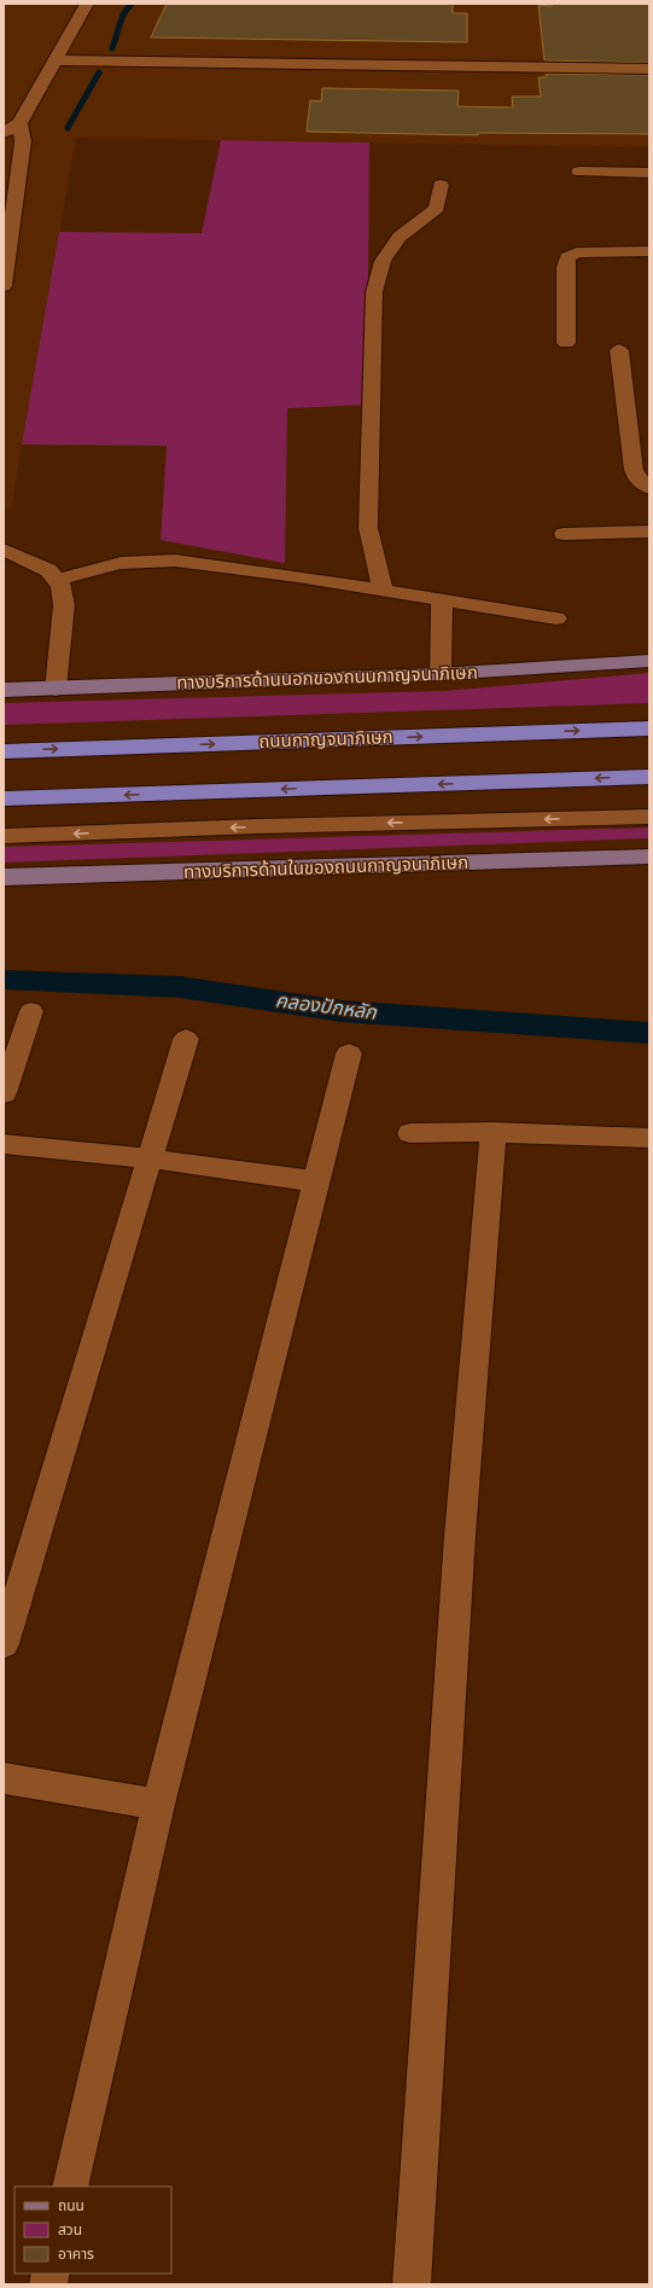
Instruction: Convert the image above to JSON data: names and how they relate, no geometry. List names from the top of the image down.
{
  "streets": {
    "highway": ["ถนนกาญจนาภิเษก"],
    "main road": ["ทางบริการด้านนอกของถนนกาญจนาภิเษก", "ทางบริการด้านในของถนนกาญจนาภิเษก"]
  },
  "water": ["คลองปักหลัก"],
  "legend": ["ถนน", "สวน", "อาคาร"]
}
